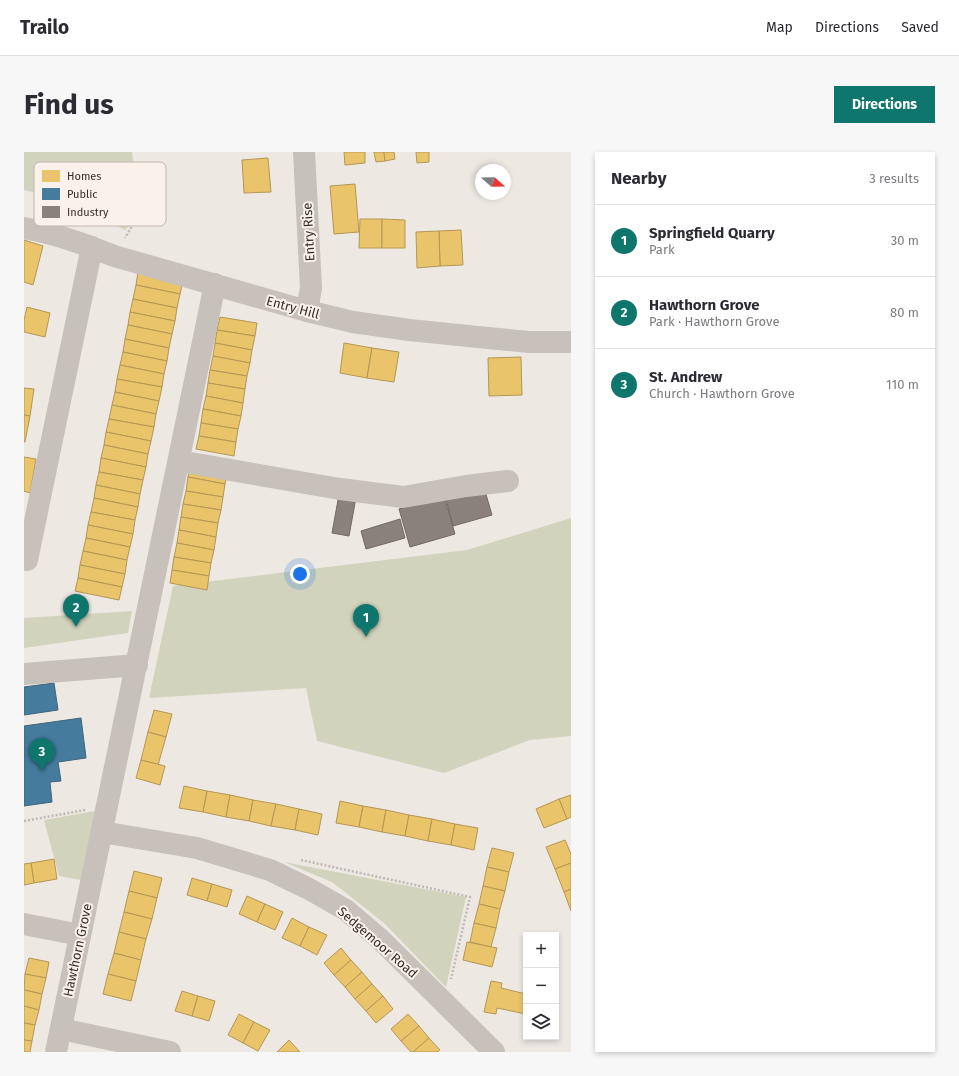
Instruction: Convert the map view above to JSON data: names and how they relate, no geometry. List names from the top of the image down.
{
  "streets": {
    "street": [
      "Entry Rise",
      "Entry Hill",
      "Sedgemoor Road",
      "Hawthorn Grove"
    ]
  },
  "crossings": [
    ["Entry Rise", "Entry Hill"],
    ["Entry Hill", "Hawthorn Grove"],
    ["Sedgemoor Road", "Hawthorn Grove"]
  ],
  "legend": ["Homes", "Public", "Industry"],
  "north": "right",
  "page": {
    "header": "Trailo",
    "nav": ["Map", "Directions", "Saved"],
    "buttons": "Directions",
    "title": "Find us",
    "heading": ["Nearby", "3 results"],
    "list": [
      {
        "mark": "1",
        "name": "Springfield Quarry",
        "note": "Park",
        "value": "30 m"
      },
      {
        "mark": "2",
        "name": "Hawthorn Grove",
        "note": "Park · Hawthorn Grove",
        "value": "80 m"
      },
      {
        "mark": "3",
        "name": "St. Andrew",
        "note": "Church · Hawthorn Grove",
        "value": "110 m"
      }
    ],
    "pins": ["2", "1", "3"],
    "map_buttons": ["+", "−"]
  }
}
